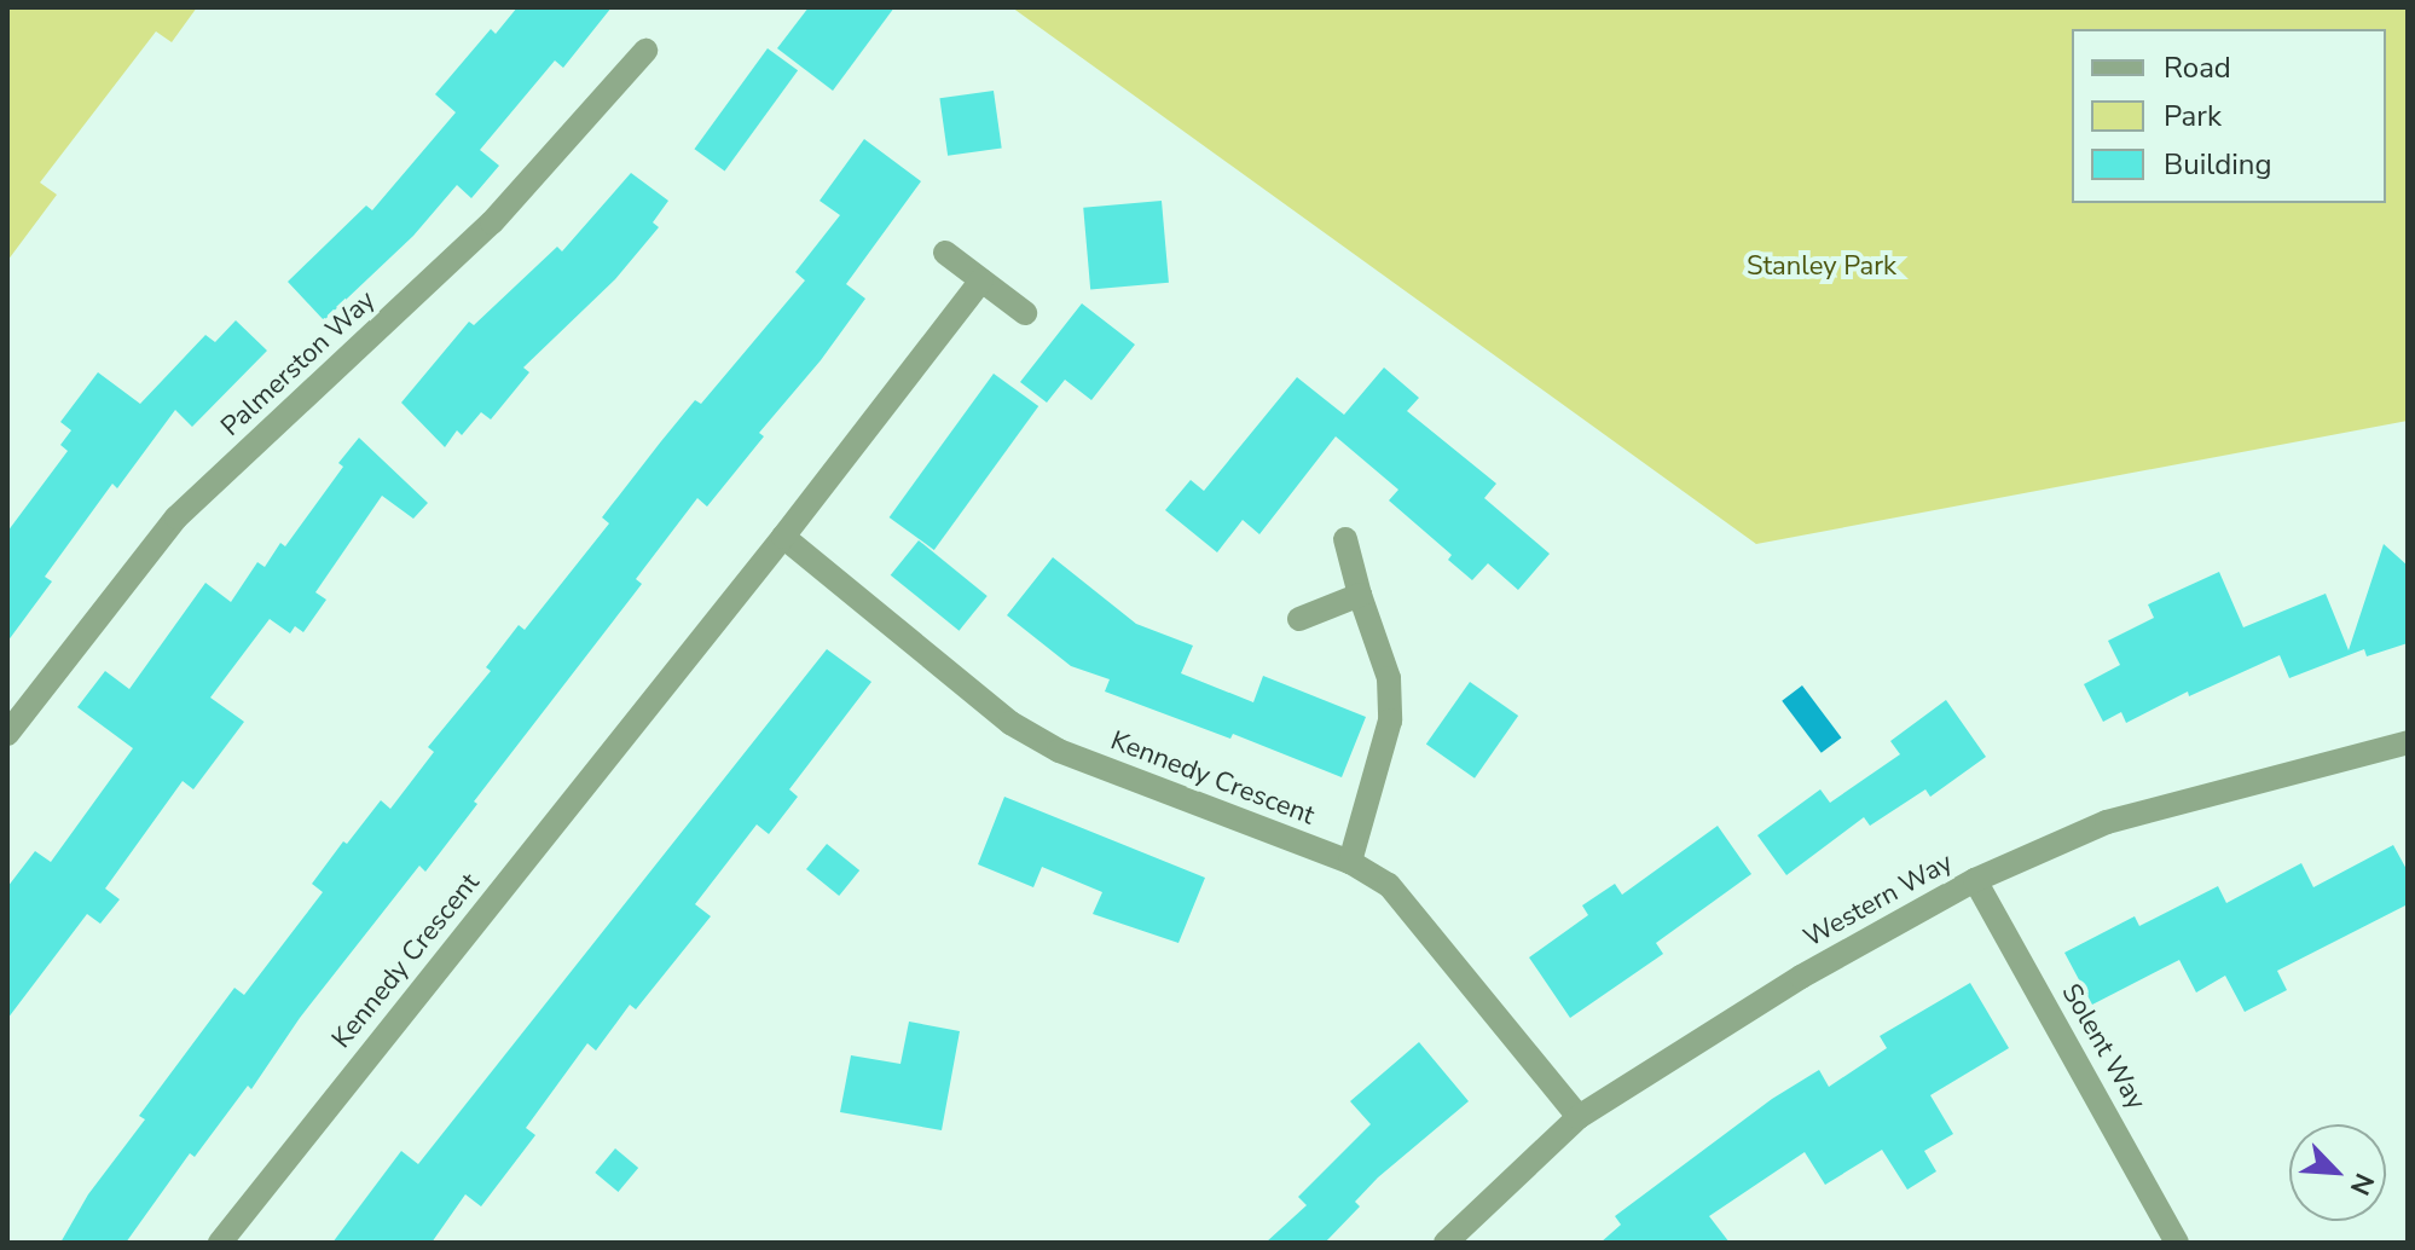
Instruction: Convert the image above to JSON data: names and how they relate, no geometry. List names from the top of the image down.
{
  "streets": {
    "street": [
      "Palmerston Way",
      "Kennedy Crescent",
      "Western Way",
      "Solent Way"
    ]
  },
  "crossings": [
    ["Kennedy Crescent", "Western Way"],
    ["Western Way", "Solent Way"]
  ],
  "parks": ["Stanley Park"],
  "legend": ["Road", "Park", "Building"],
  "north": "bottom right"
}
